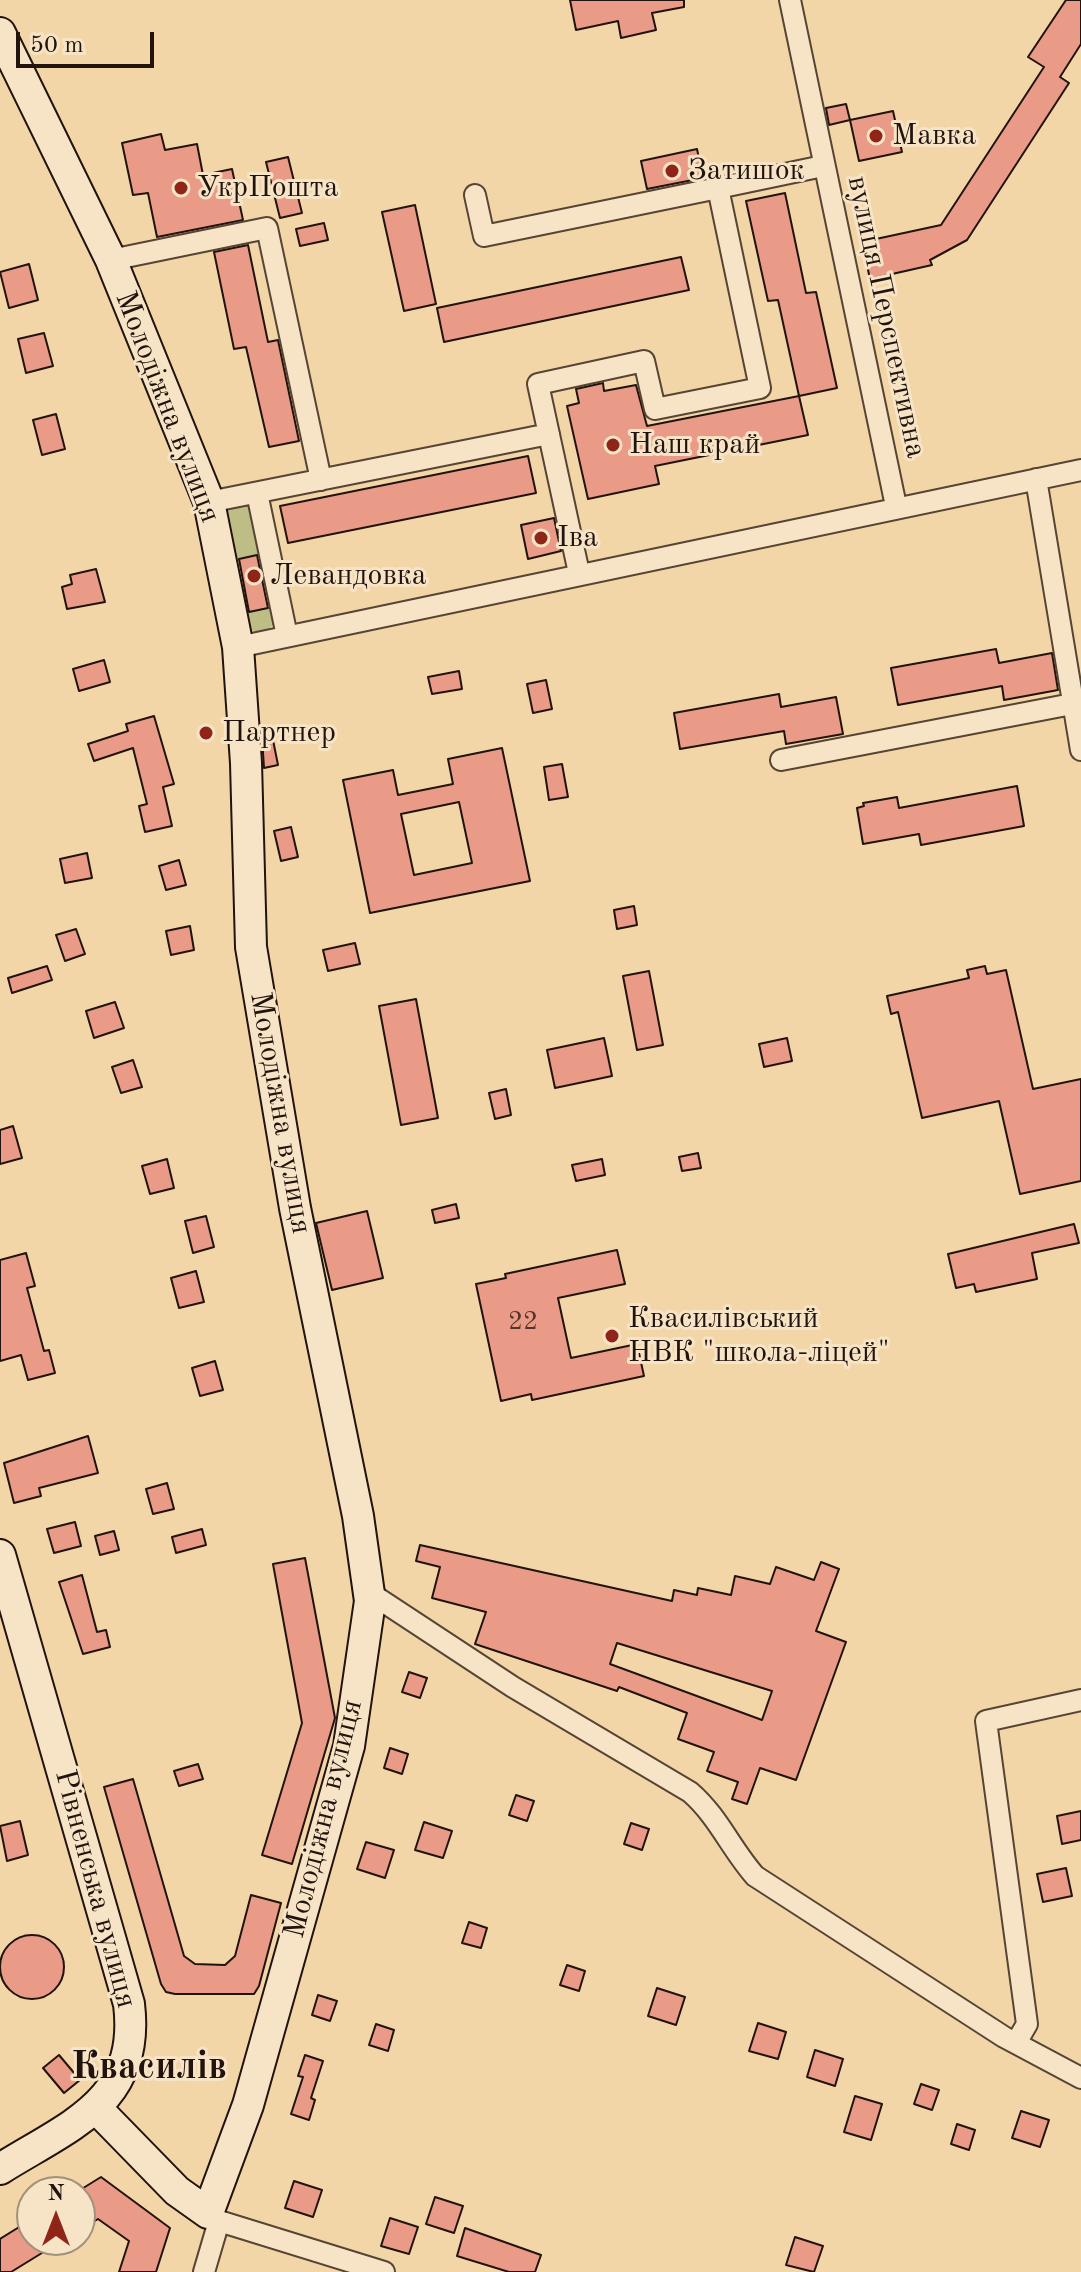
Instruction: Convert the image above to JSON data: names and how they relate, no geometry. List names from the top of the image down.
{
  "streets": {
    "street": ["вулиця Перспективна", "Молодіжна вулиця", "Рівненська вулиця"]
  },
  "districts": ["Квасилів"],
  "places": [
    "Мавка",
    "Затишок",
    "УкрПошта",
    "Наш край",
    "Іва",
    "Левандовка",
    "Партнер",
    "Квасилівський НВК \"школа-ліцей\""
  ],
  "house_numbers": ["22"],
  "scale_bar": "50 m",
  "north": "top"
}
